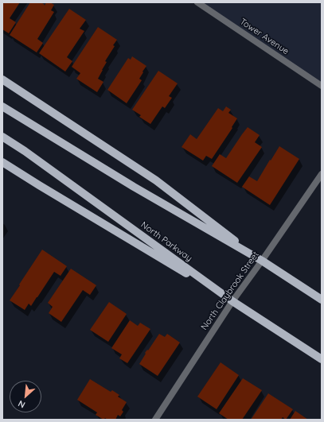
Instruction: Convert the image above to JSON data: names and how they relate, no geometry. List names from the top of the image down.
{
  "streets": {
    "main road": ["North Parkway"],
    "street": ["Tower Avenue", "North Claybrook Street"]
  },
  "crossings": [
    ["North Parkway", "North Claybrook Street"]
  ],
  "north": "bottom left"
}
